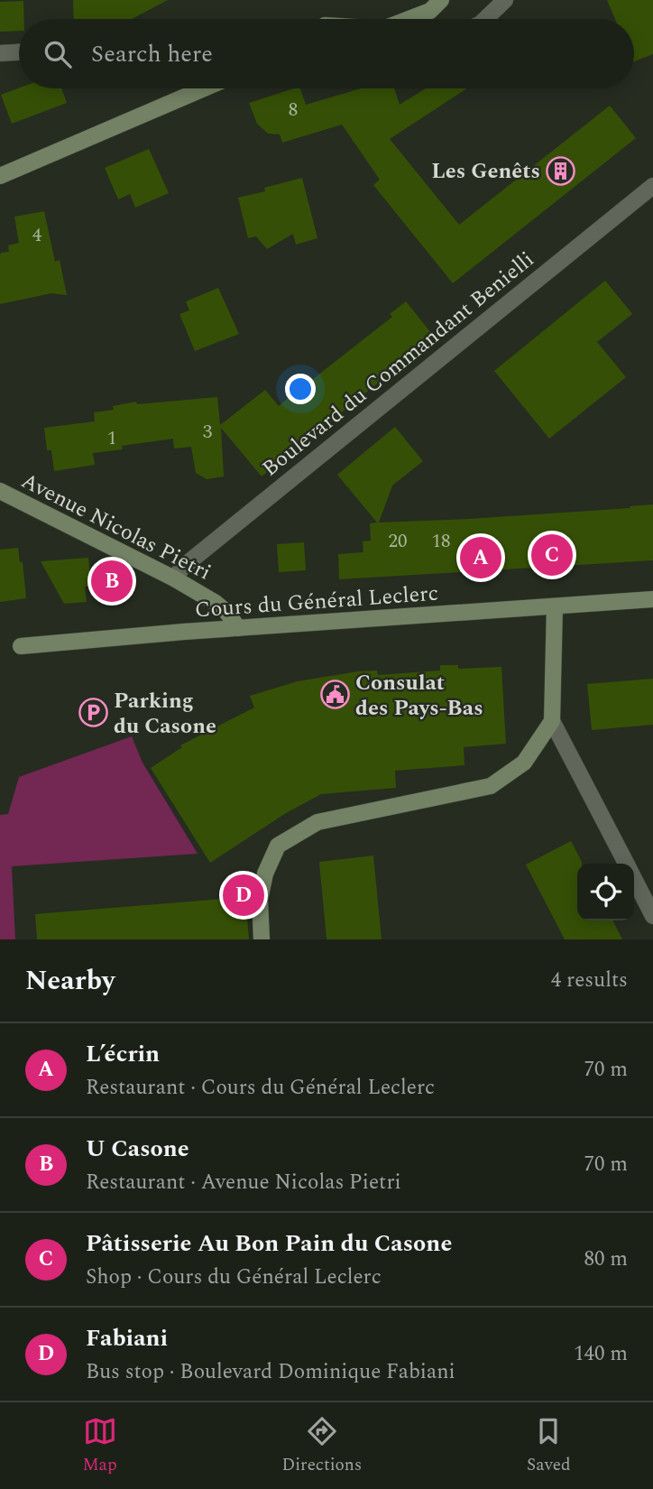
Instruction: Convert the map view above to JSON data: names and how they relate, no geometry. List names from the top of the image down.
{
  "streets": {
    "main road": ["Avenue Nicolas Pietri", "Cours du Général Leclerc"],
    "street": ["Boulevard du Commandant Benielli"]
  },
  "crossings": [
    ["Boulevard du Commandant Benielli", "Avenue Nicolas Pietri"],
    ["Avenue Nicolas Pietri", "Cours du Général Leclerc"]
  ],
  "places": {
    "building": ["Les Genêts"],
    "public building": ["Consulat des Pays-Bas"],
    "parking": ["Parking du Casone"]
  },
  "house_numbers": [
    "8",
    "4",
    "3",
    "1",
    "20",
    "18"
  ],
  "page": {
    "search": "Search here",
    "pins": [
      "C",
      "A",
      "B",
      "D"
    ],
    "heading": ["Nearby", "4 results"],
    "list": [
      {
        "mark": "A",
        "name": "L’écrin",
        "note": "Restaurant · Cours du Général Leclerc",
        "value": "70 m"
      },
      {
        "mark": "B",
        "name": "U Casone",
        "note": "Restaurant · Avenue Nicolas Pietri",
        "value": "70 m"
      },
      {
        "mark": "C",
        "name": "Pâtisserie Au Bon Pain du Casone",
        "note": "Shop · Cours du Général Leclerc",
        "value": "80 m"
      },
      {
        "mark": "D",
        "name": "Fabiani",
        "note": "Bus stop · Boulevard Dominique Fabiani",
        "value": "140 m"
      }
    ],
    "nav": ["Map", "Directions", "Saved"]
  }
}
